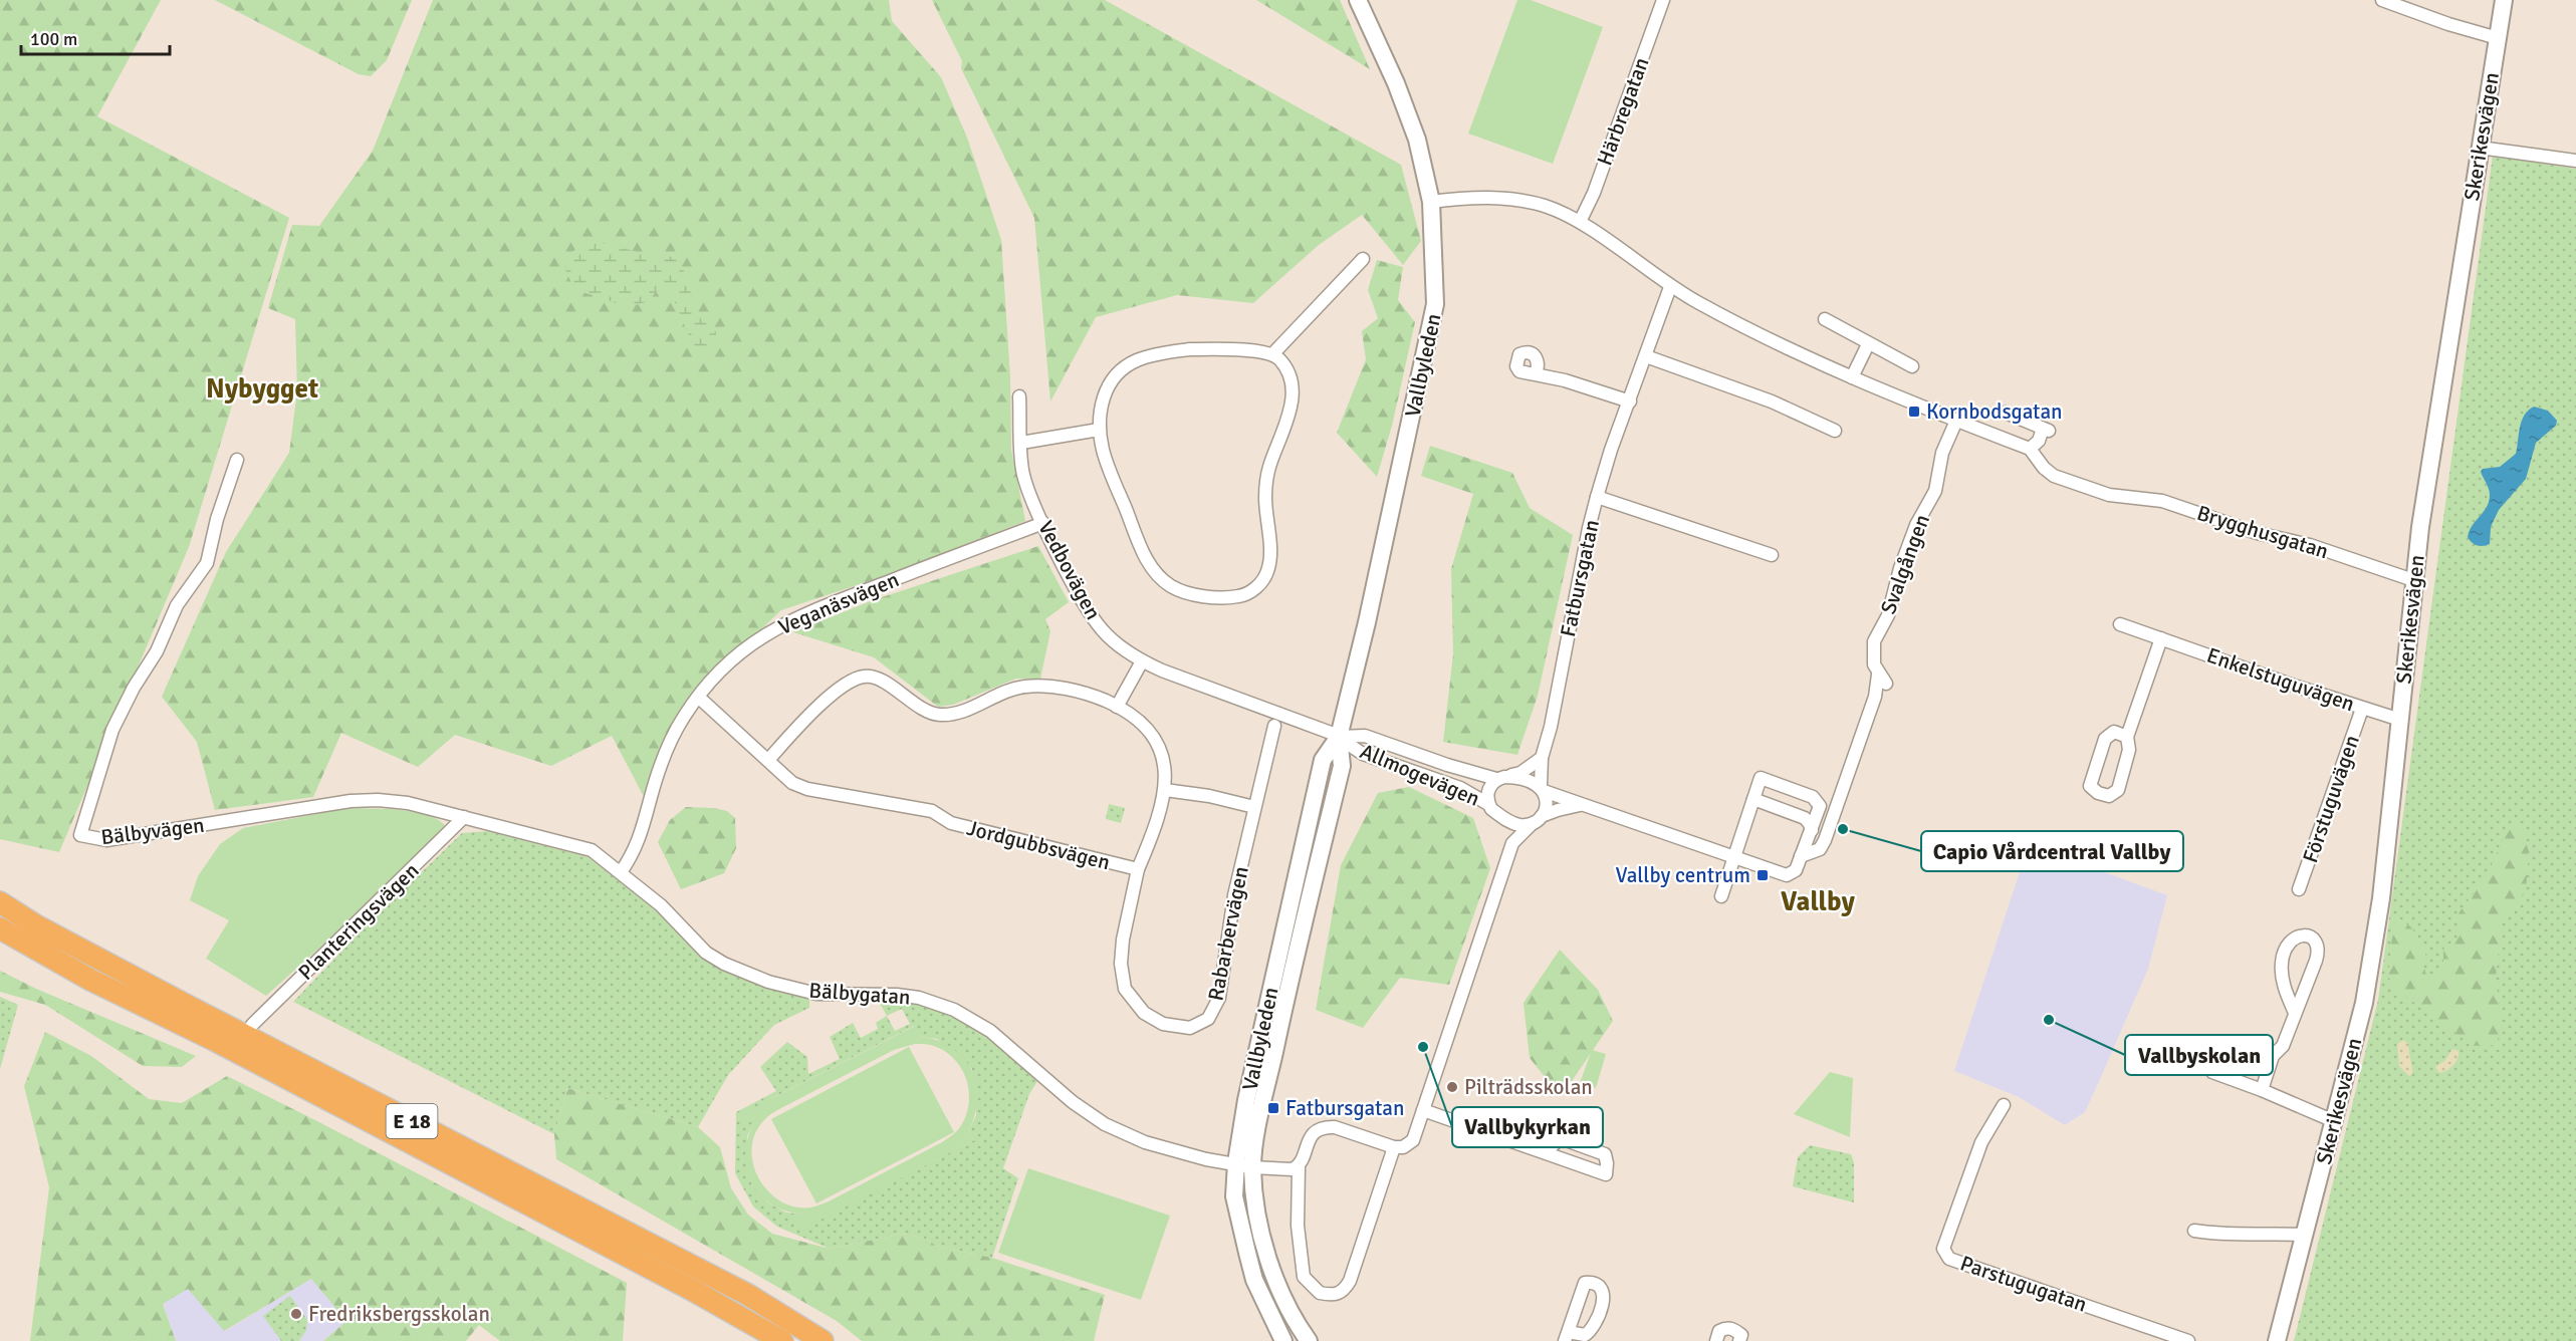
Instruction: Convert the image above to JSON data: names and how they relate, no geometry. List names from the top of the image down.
{
  "streets": {
    "highway": ["E 18"],
    "main road": ["Skerikesvägen", "Vallbyleden"],
    "street": [
      "Härbregatan",
      "Brygghusgatan",
      "Svalgången",
      "Vedbovägen",
      "Fatbursgatan",
      "Veganäsvägen",
      "Enkelstuguvägen",
      "Allmogevägen",
      "Förstuguvägen",
      "Bälbyvägen",
      "Jordgubbsvägen",
      "Planteringsvägen",
      "Rabarbervägen",
      "Bälbygatan",
      "Parstugugatan"
    ]
  },
  "crossings": [
    ["Skerikesvägen", "Brygghusgatan"],
    ["Skerikesvägen", "Enkelstuguvägen"],
    ["Vallbyleden", "Vedbovägen"],
    ["Vallbyleden", "Allmogevägen"],
    ["Vallbyleden", "Bälbygatan"],
    ["Vedbovägen", "Veganäsvägen"],
    ["Vedbovägen", "Allmogevägen"],
    ["Fatbursgatan", "Allmogevägen"],
    ["Veganäsvägen", "Jordgubbsvägen"],
    ["Veganäsvägen", "Bälbygatan"],
    ["Enkelstuguvägen", "Förstuguvägen"],
    ["Bälbyvägen", "Planteringsvägen"],
    ["Bälbyvägen", "Bälbygatan"],
    ["Jordgubbsvägen", "Rabarbervägen"]
  ],
  "districts": ["Nybygget", "Vallby"],
  "places": {
    "transit": ["Kornbodsgatan", "Vallby centrum", "Fatbursgatan"],
    "other": [
      "Capio Vårdcentral Vallby",
      "Vallbyskolan",
      "Vallbykyrkan",
      "Pilträdsskolan",
      "Fredriksbergsskolan"
    ]
  },
  "scale_bar": "100 m"
}
